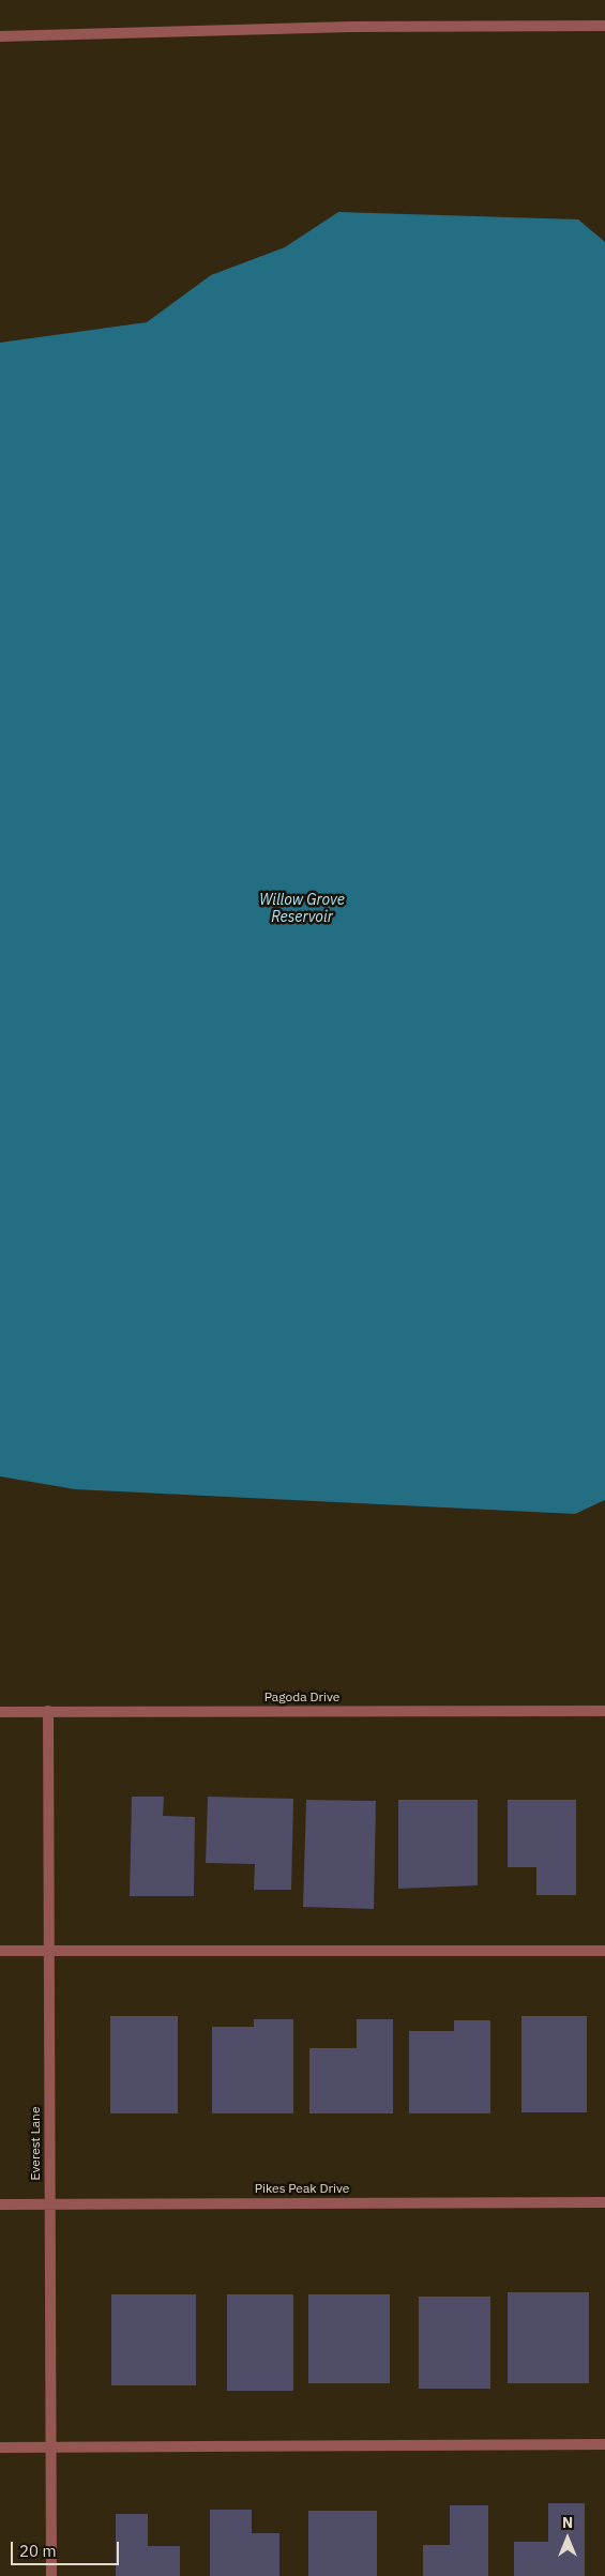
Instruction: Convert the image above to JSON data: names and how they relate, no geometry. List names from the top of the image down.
{
  "streets": {
    "street": ["Pagoda Drive", "Everest Lane", "Pikes Peak Drive"]
  },
  "crossings": [
    ["Pagoda Drive", "Everest Lane"],
    ["Everest Lane", "Pikes Peak Drive"]
  ],
  "water": ["Willow Grove Reservoir"],
  "scale_bar": "20 m",
  "north": "top"
}
